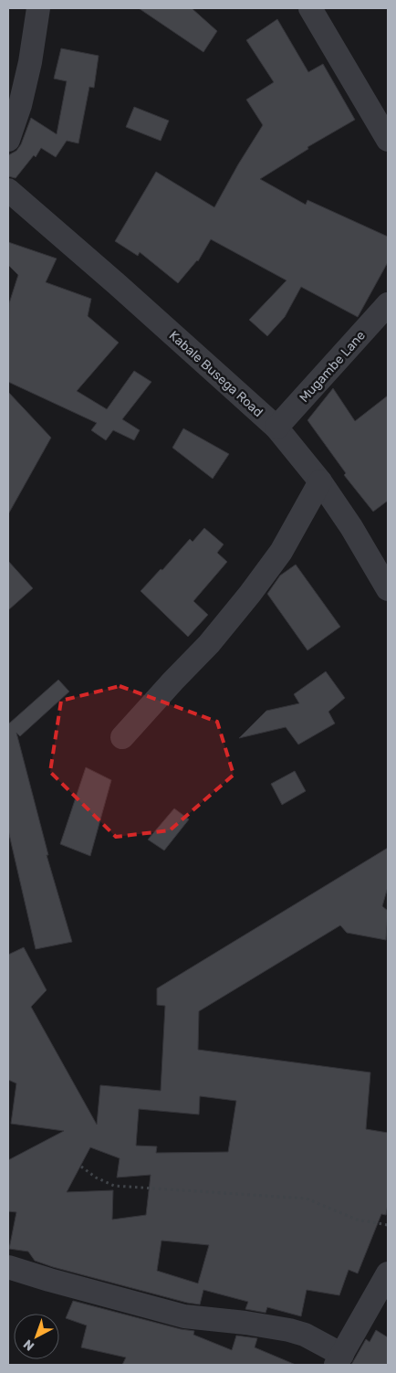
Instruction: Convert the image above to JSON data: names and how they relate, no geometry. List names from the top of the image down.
{
  "streets": {
    "street": ["Mugambe Lane", "Kabale Busega Road"]
  },
  "crossings": [
    ["Mugambe Lane", "Kabale Busega Road"]
  ],
  "north": "bottom left"
}
